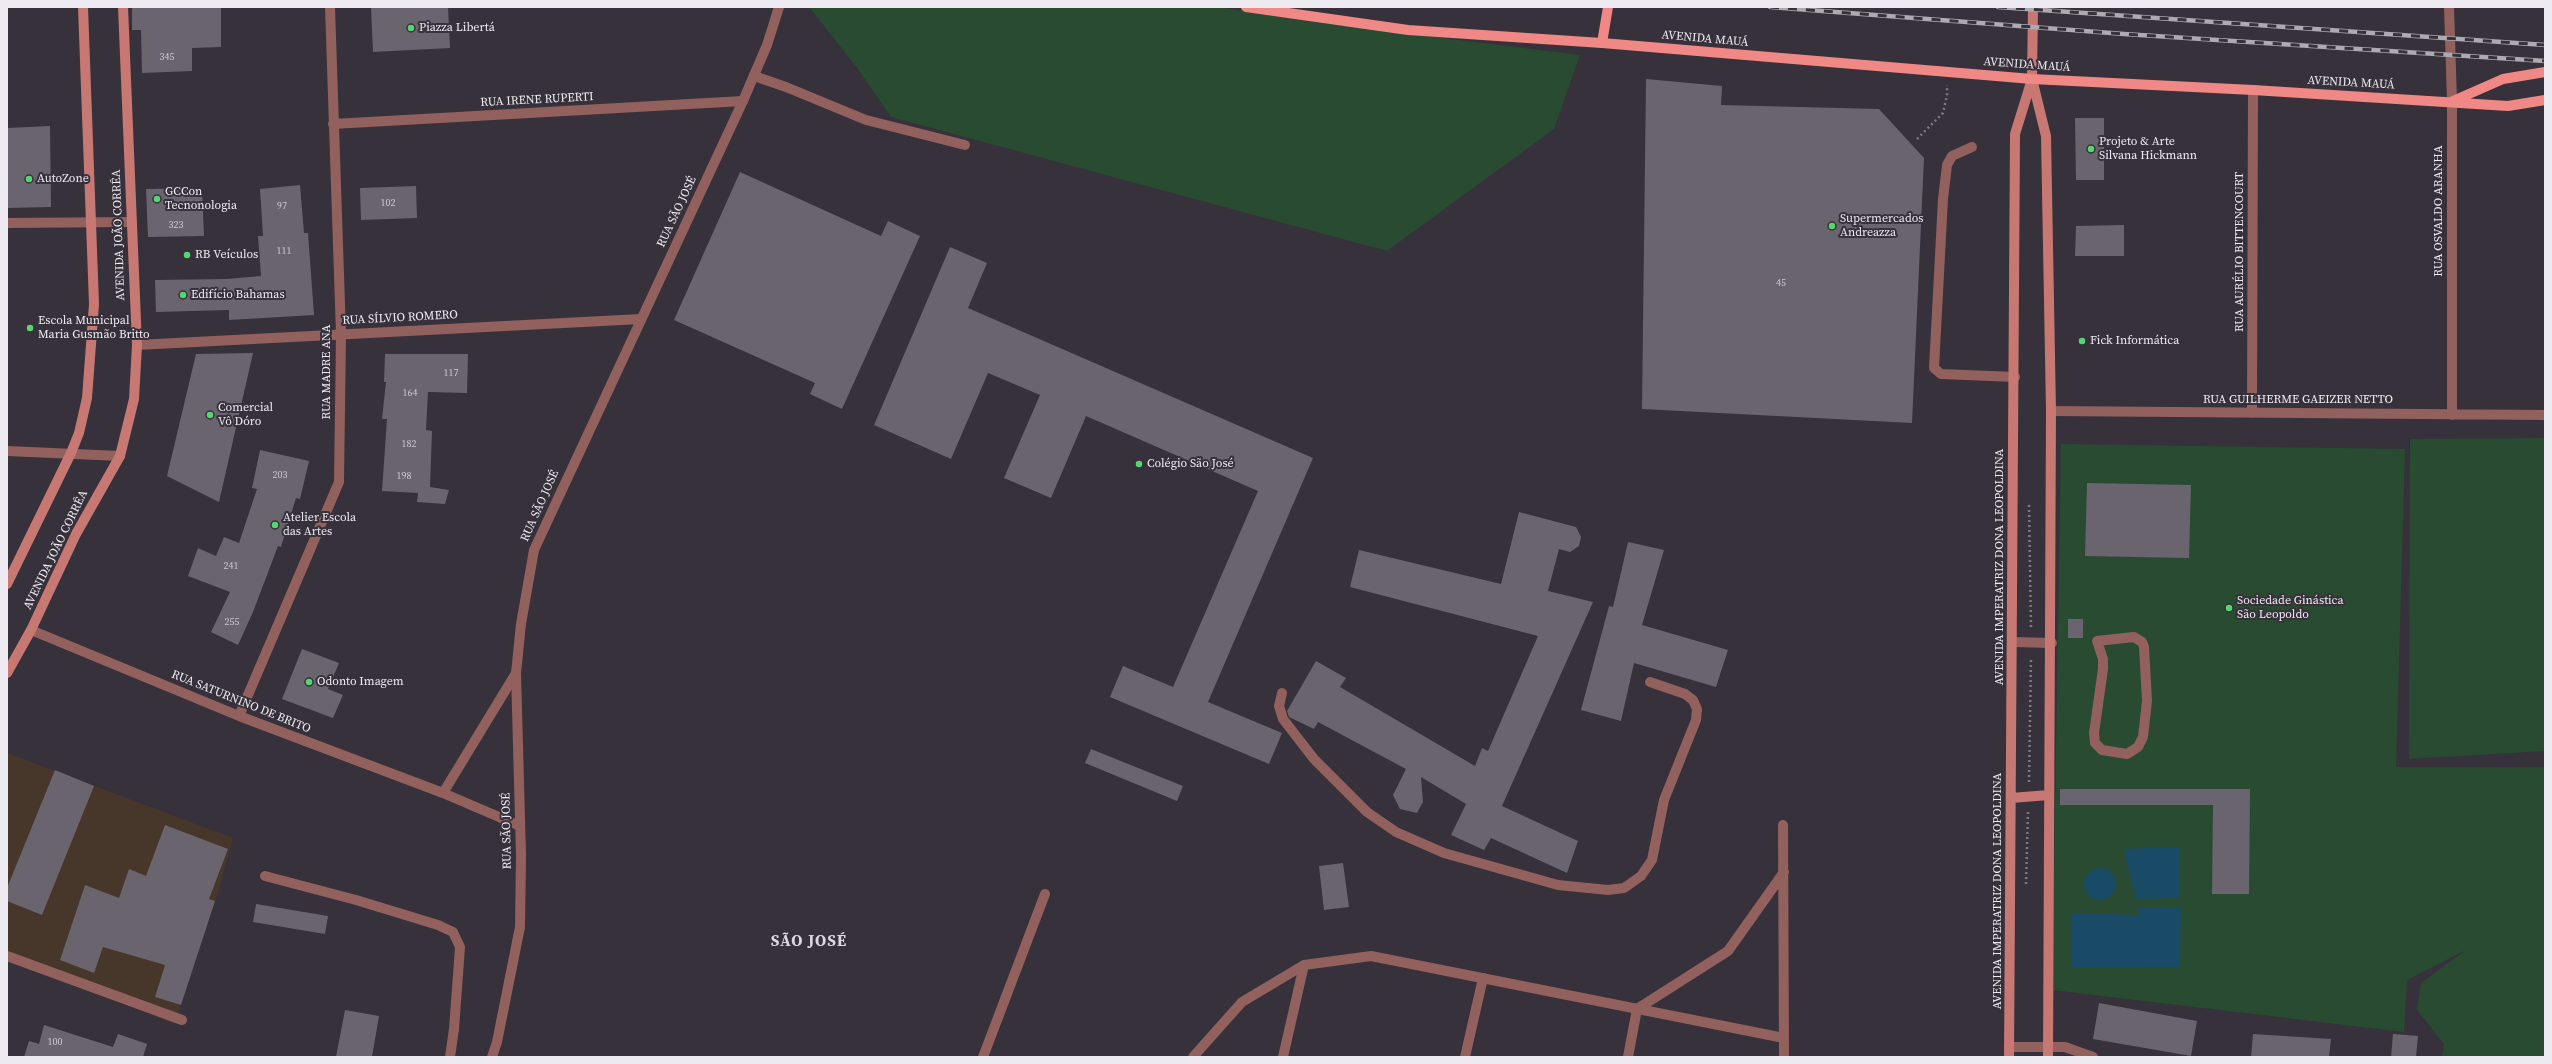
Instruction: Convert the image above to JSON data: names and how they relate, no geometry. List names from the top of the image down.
{
  "streets": {
    "main road": ["AVENIDA MAUÁ", "AVENIDA JOÃO CORRÊA", "AVENIDA IMPERATRIZ DONA LEOPOLDINA"],
    "street": [
      "RUA IRENE RUPERTI",
      "RUA OSVALDO ARANHA",
      "RUA SÃO JOSÉ",
      "RUA AURÉLIO BITTENCOURT",
      "RUA SÍLVIO ROMERO",
      "RUA MADRE ANA",
      "RUA GUILHERME GAEIZER NETTO",
      "RUA SATURNINO DE BRITO"
    ]
  },
  "crossings": [
    ["AVENIDA MAUÁ", "RUA OSVALDO ARANHA"],
    ["AVENIDA MAUÁ", "RUA AURÉLIO BITTENCOURT"],
    ["AVENIDA MAUÁ", "AVENIDA IMPERATRIZ DONA LEOPOLDINA"],
    ["RUA IRENE RUPERTI", "RUA SÃO JOSÉ"],
    ["RUA IRENE RUPERTI", "RUA MADRE ANA"],
    ["RUA OSVALDO ARANHA", "RUA GUILHERME GAEIZER NETTO"],
    ["RUA SÃO JOSÉ", "RUA SÍLVIO ROMERO"],
    ["RUA SÃO JOSÉ", "RUA SATURNINO DE BRITO"],
    ["AVENIDA JOÃO CORRÊA", "RUA SÍLVIO ROMERO"],
    ["AVENIDA JOÃO CORRÊA", "RUA SATURNINO DE BRITO"],
    ["RUA AURÉLIO BITTENCOURT", "RUA GUILHERME GAEIZER NETTO"],
    ["RUA SÍLVIO ROMERO", "RUA MADRE ANA"],
    ["RUA MADRE ANA", "RUA SATURNINO DE BRITO"],
    ["RUA GUILHERME GAEIZER NETTO", "AVENIDA IMPERATRIZ DONA LEOPOLDINA"]
  ],
  "districts": ["SÃO JOSÉ"],
  "places": [
    "Piazza Libertá",
    "Projeto & Arte Silvana Hickmann",
    "AutoZone",
    "GCCon Tecnonologia",
    "Supermercados Andreazza",
    "RB Veículos",
    "Edifício Bahamas",
    "Escola Municipal Maria Gusmão Britto",
    "Fick Informática",
    "Comercial Vô Dóro",
    "Colégio São José",
    "Atelier Escola das Artes",
    "Sociedade Ginástica São Leopoldo",
    "Odonto Imagem"
  ],
  "house_numbers": [
    "345",
    "102",
    "97",
    "323",
    "111",
    "45",
    "117",
    "164",
    "182",
    "203",
    "198",
    "241",
    "255",
    "100"
  ]
}
